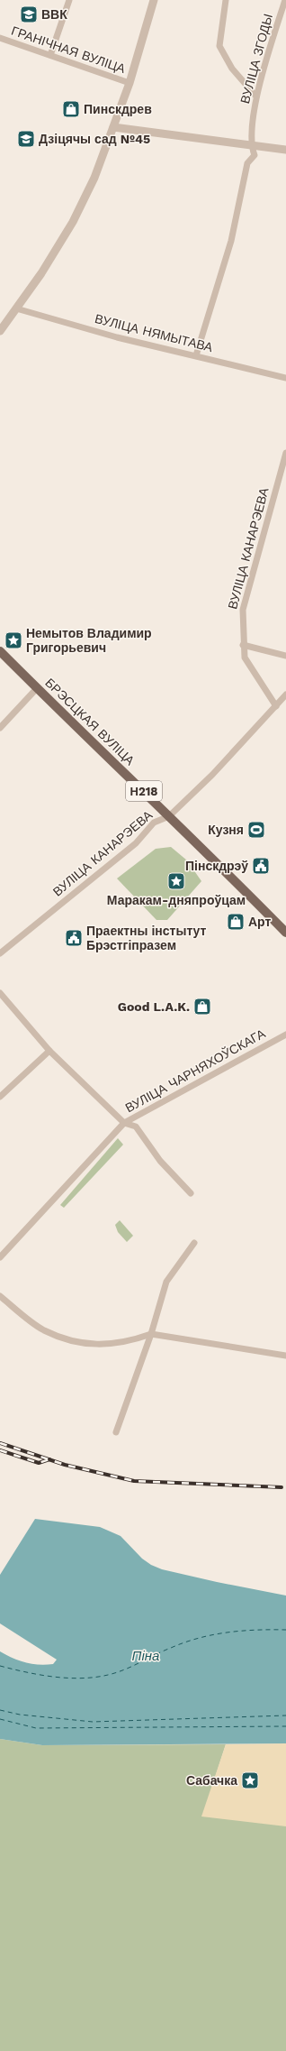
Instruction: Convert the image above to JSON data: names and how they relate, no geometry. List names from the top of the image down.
{
  "streets": {
    "main road": ["БРЭСЦКАЯ ВУЛІЦА", "Н218"],
    "street": [
      "ГРАНІЧНАЯ ВУЛІЦА",
      "ВУЛІЦА ЗГОДЫ",
      "ВУЛІЦА НЯМЫТАВА",
      "ВУЛІЦА КАНАРЭЕВА",
      "ВУЛІЦА ЧАРНЯХОЎСКАГА"
    ]
  },
  "crossings": [
    ["ВУЛІЦА ЗГОДЫ", "ВУЛІЦА НЯМЫТАВА"],
    ["ВУЛІЦА КАНАРЭЕВА", "БРЭСЦКАЯ ВУЛІЦА"]
  ],
  "water": ["Піна"],
  "places": {
    "school or university": ["ВВК", "Дзіцячы сад №45"],
    "shop": ["Пинскдрев", "Арт", "Good L.A.K."],
    "place": ["Немытов Владимир Григорьевич", "Маракам-дняпроўцам", "Сабачка"],
    "sports": ["Кузня"],
    "public building": ["Пінскдрэў", "Праектны інстытут Брэстгіпразем"]
  }
}
